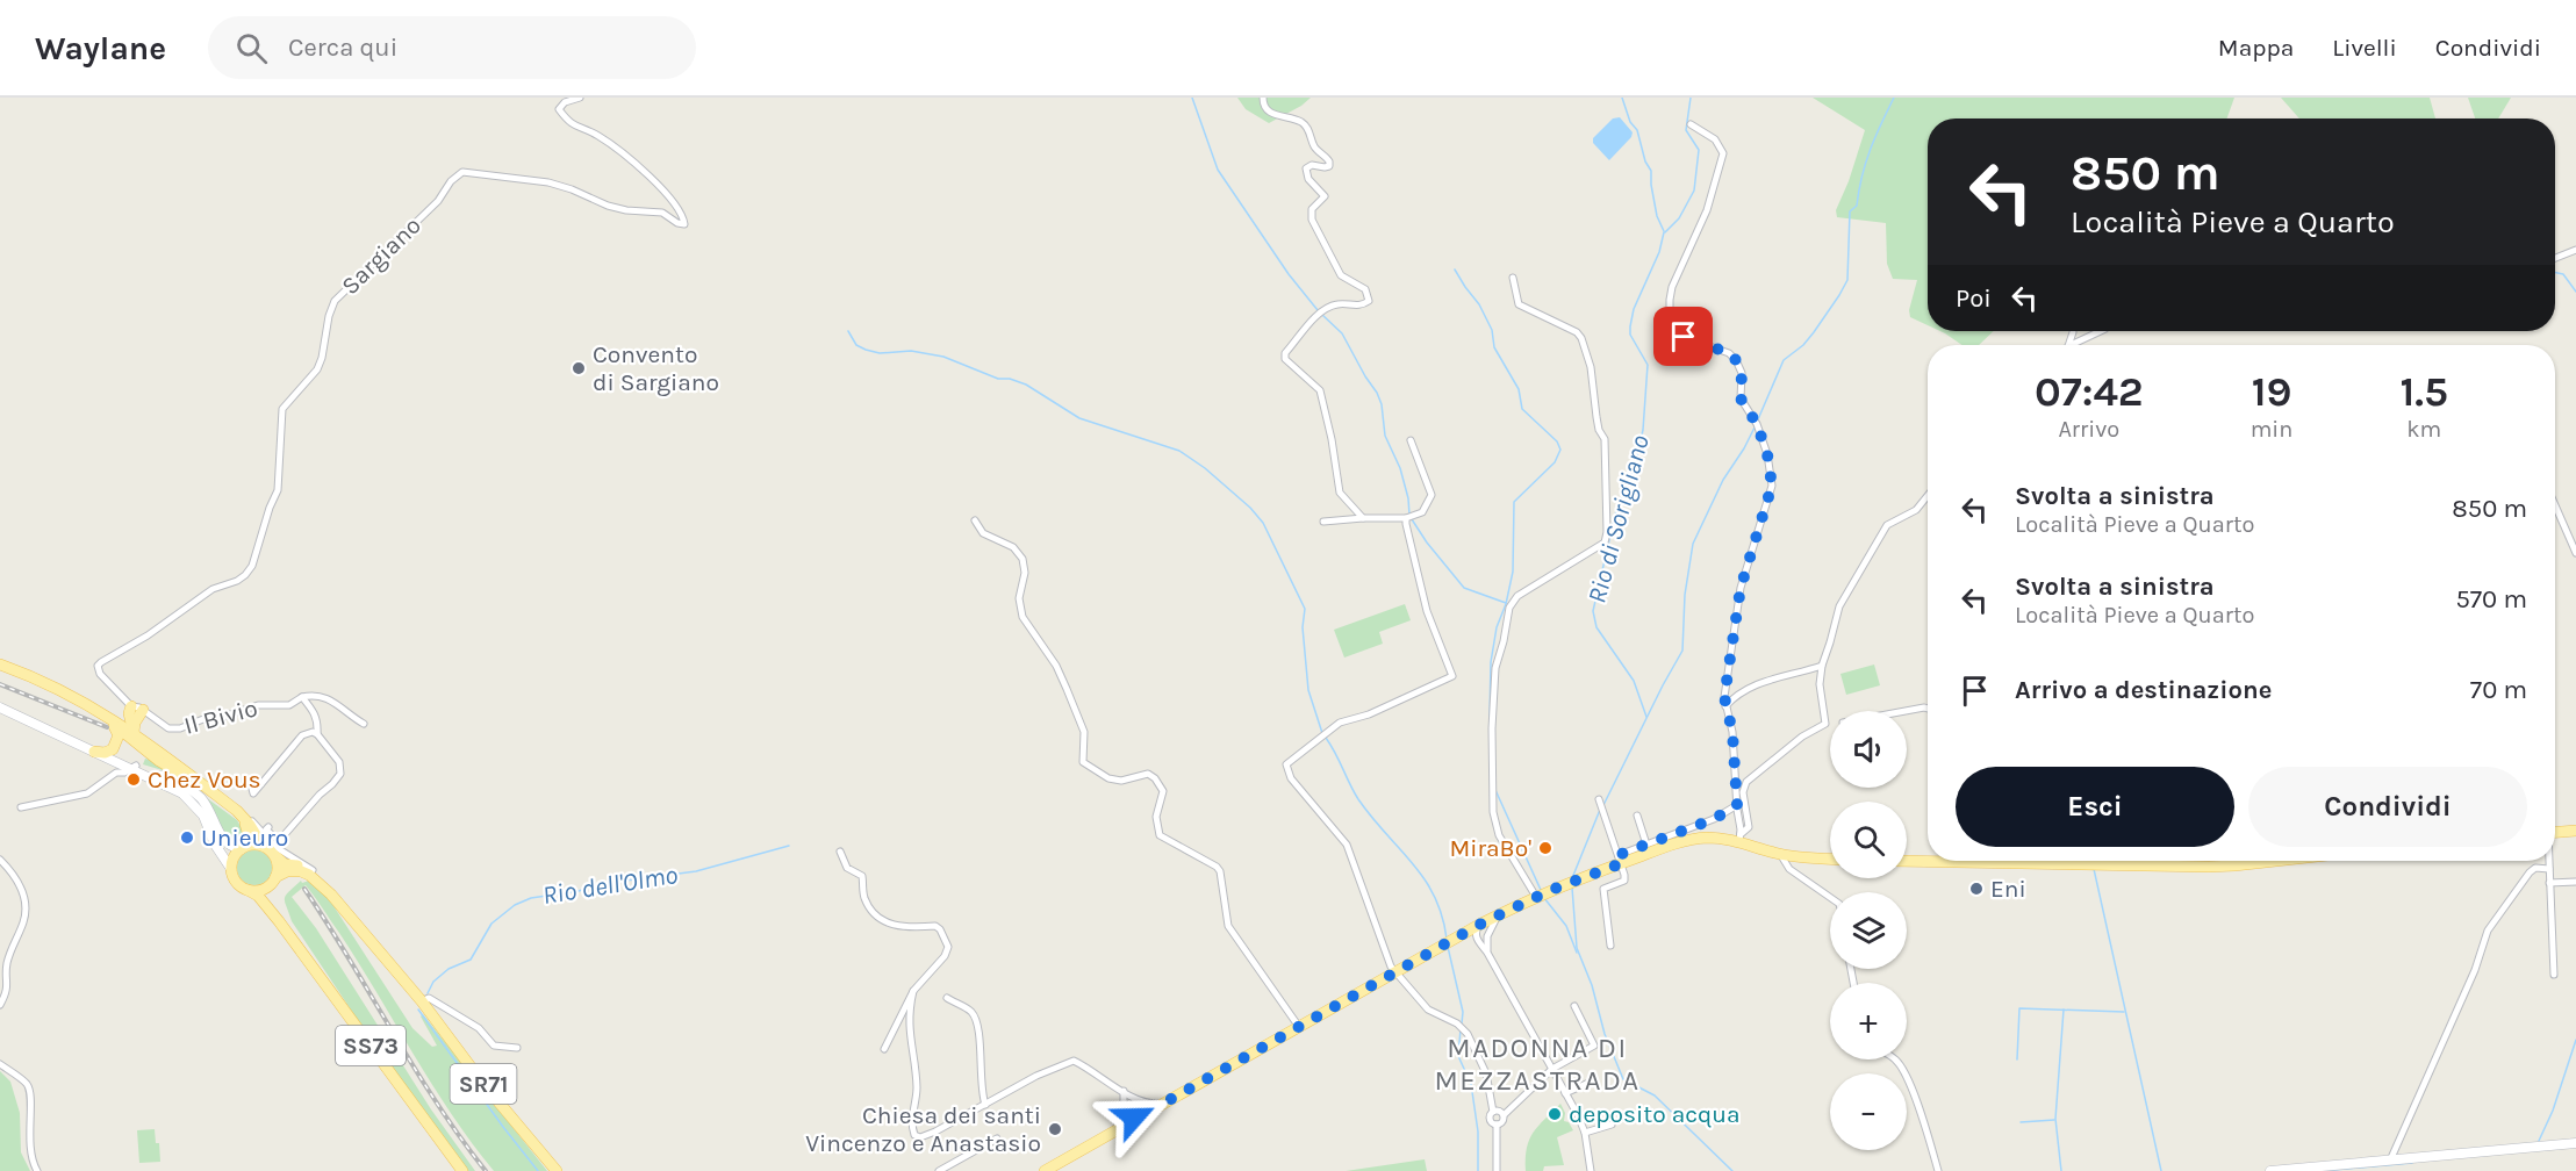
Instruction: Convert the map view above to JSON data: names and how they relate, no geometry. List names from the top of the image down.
{
  "streets": {
    "main road": ["SS73", "SR71"],
    "street": ["Sargiano", "Il Bivio"]
  },
  "crossings": [
    ["Sargiano", "Il Bivio"],
    ["SS73", "SR71"]
  ],
  "districts": ["MADONNA DI MEZZASTRADA"],
  "water": ["Rio di Sorigliano", "Rio dell'Olmo"],
  "places": [
    "Convento di Sargiano",
    "Chez Vous",
    "Unieuro",
    "MiraBo'",
    "Eni",
    "deposito acqua",
    "Chiesa dei santi Vincenzo e Anastasio"
  ],
  "page": {
    "header": "Waylane",
    "search": "Cerca qui",
    "nav": ["Mappa", "Livelli", "Condividi"],
    "turn": ["850 m", "Località Pieve a Quarto"],
    "then": "Poi",
    "eta": [
      "07:42",
      "Arrivo",
      "19",
      "min",
      "1.5",
      "km"
    ],
    "list": [
      {
        "name": "Svolta a sinistra",
        "note": "Località Pieve a Quarto",
        "value": "850 m"
      },
      {
        "name": "Svolta a sinistra",
        "note": "Località Pieve a Quarto",
        "value": "570 m"
      },
      {
        "name": "Arrivo a destinazione",
        "value": "70 m"
      }
    ],
    "map_buttons": ["+", "−"],
    "buttons": ["Esci", "Condividi"]
  }
}
